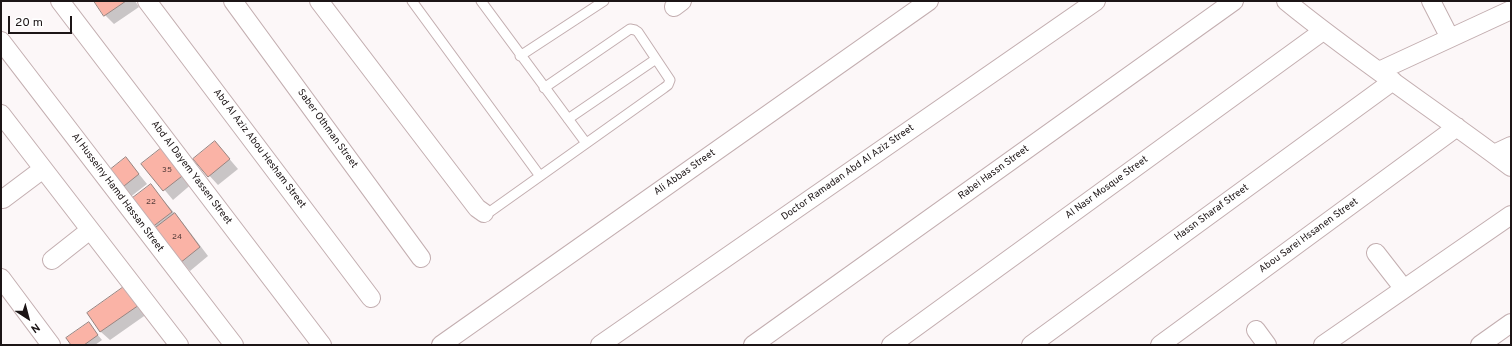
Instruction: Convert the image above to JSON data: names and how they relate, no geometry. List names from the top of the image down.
{
  "streets": {
    "street": [
      "Saber Othman Street",
      "Abd Al Aziz Abou Hesham Street",
      "Abd Al Dayem Yassen Street",
      "Ali Abbas Street",
      "Doctor Ramadan Abd Al Aziz Street",
      "Rabei Hassn Street",
      "Al Nasr Mosque Street",
      "Al Husseiny Hamd Hassan Street",
      "Hassn Sharaf Street",
      "Abou Sarei Hssanen Street"
    ]
  },
  "house_numbers": ["35", "22", "24"],
  "scale_bar": "20 m",
  "north": "bottom right"
}
